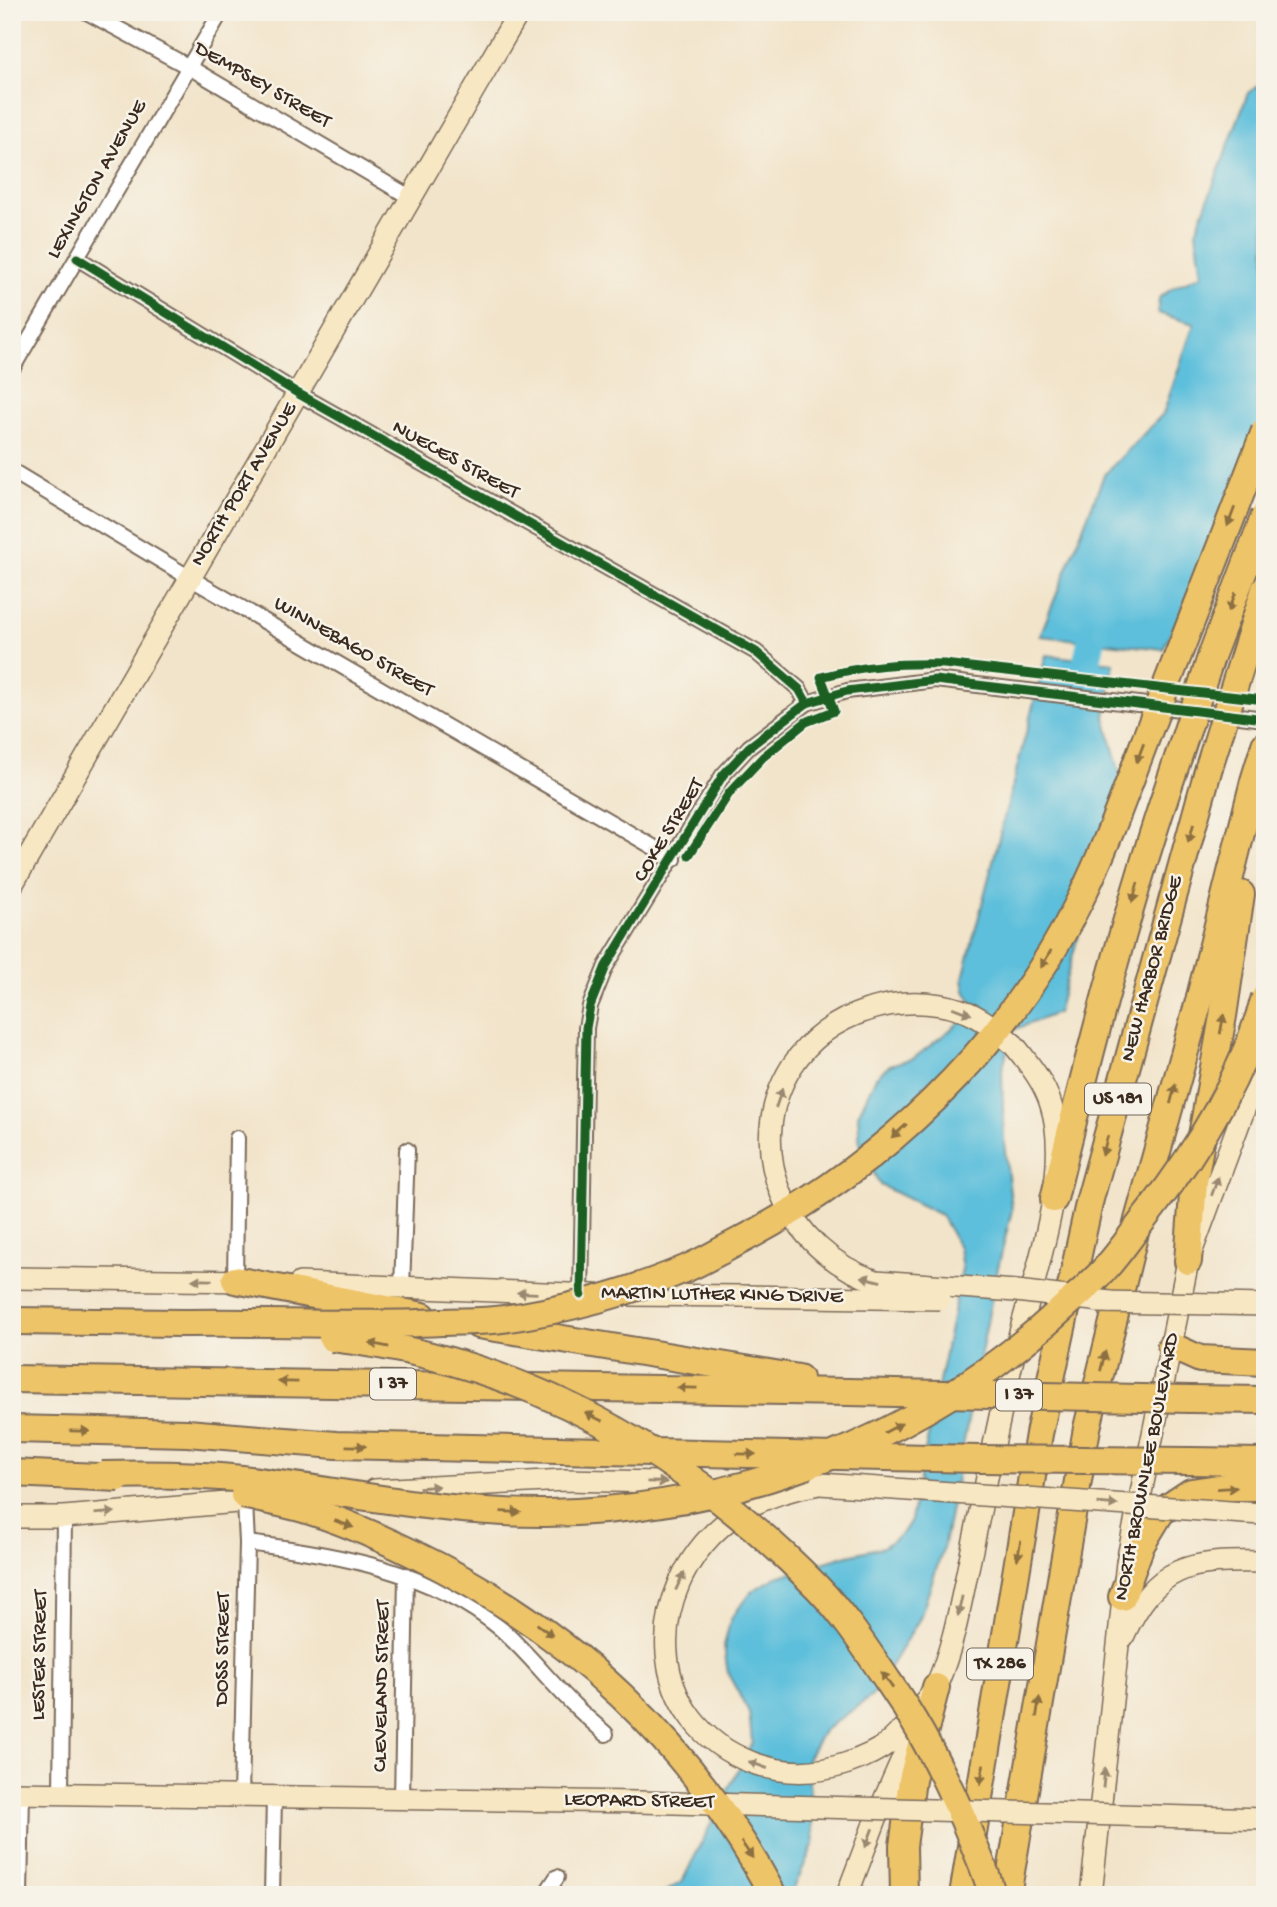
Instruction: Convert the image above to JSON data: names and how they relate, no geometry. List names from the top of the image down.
{
  "streets": {
    "highway": [
      "NEW HARBOR BRIDGE",
      "US 181",
      "I 37",
      "TX 286"
    ],
    "main road": [
      "NORTH PORT AVENUE",
      "MARTIN LUTHER KING DRIVE",
      "NORTH BROWNLEE BOULEVARD",
      "LEOPARD STREET"
    ],
    "street": [
      "DEMPSEY STREET",
      "LEXINGTON AVENUE",
      "NUECES STREET",
      "WINNEBAGO STREET",
      "COKE STREET",
      "DOSS STREET",
      "LESTER STREET",
      "CLEVELAND STREET"
    ]
  },
  "crossings": [
    ["DEMPSEY STREET", "LEXINGTON AVENUE"],
    ["DEMPSEY STREET", "NORTH PORT AVENUE"],
    ["LEXINGTON AVENUE", "NUECES STREET"],
    ["NUECES STREET", "NORTH PORT AVENUE"],
    ["NUECES STREET", "COKE STREET"],
    ["NORTH PORT AVENUE", "WINNEBAGO STREET"],
    ["WINNEBAGO STREET", "COKE STREET"],
    ["COKE STREET", "MARTIN LUTHER KING DRIVE"],
    ["NEW HARBOR BRIDGE", "TX 286"],
    ["US 181", "TX 286"],
    ["DOSS STREET", "LEOPARD STREET"],
    ["LESTER STREET", "LEOPARD STREET"],
    ["CLEVELAND STREET", "LEOPARD STREET"]
  ],
  "one_way": ["NORTH BROWNLEE BOULEVARD"]
}
